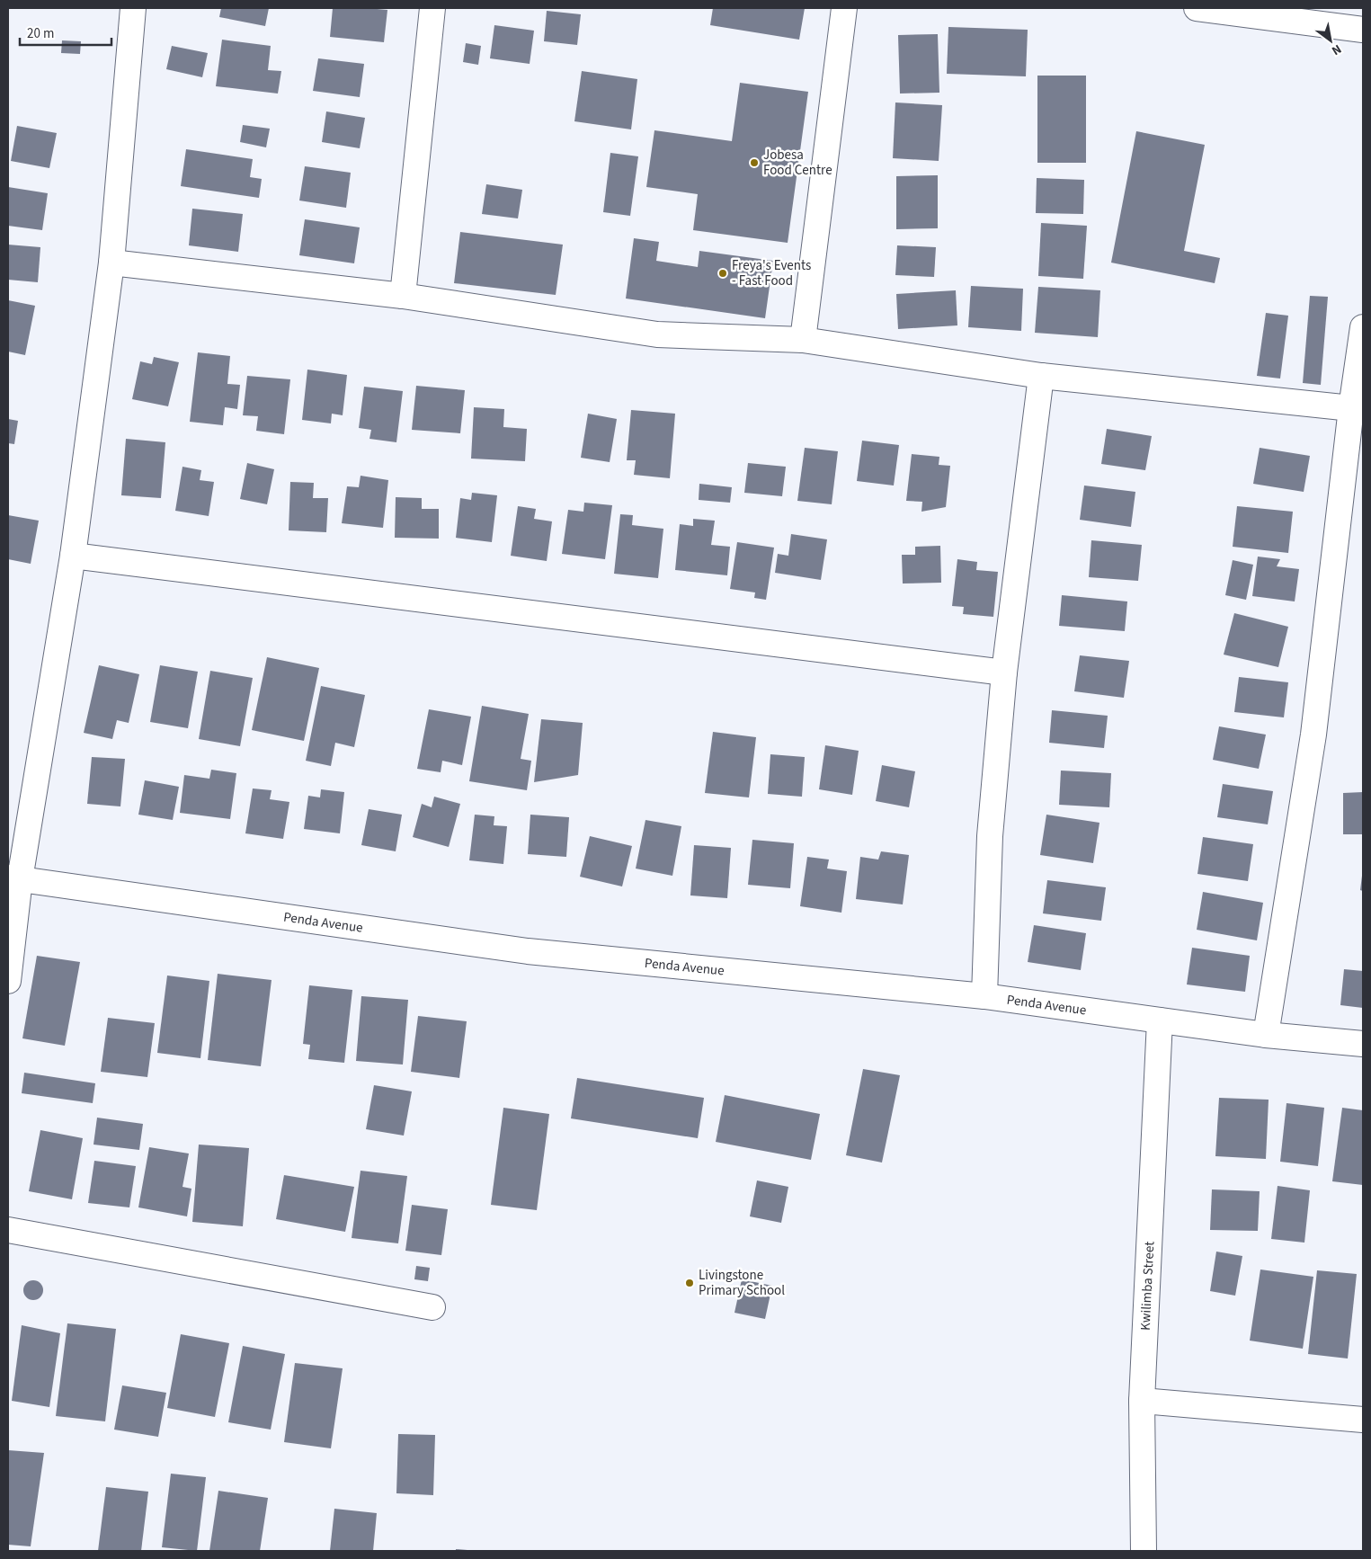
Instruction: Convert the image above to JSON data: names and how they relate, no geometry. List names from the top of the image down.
{
  "streets": {
    "street": ["Penda Avenue", "Kwilimba Street"]
  },
  "crossings": [
    ["Penda Avenue", "Kwilimba Street"]
  ],
  "places": ["Jobesa Food Centre", "Freya's Events - Fast Food", "Livingstone Primary School"],
  "scale_bar": "20 m",
  "north": "bottom right"
}
